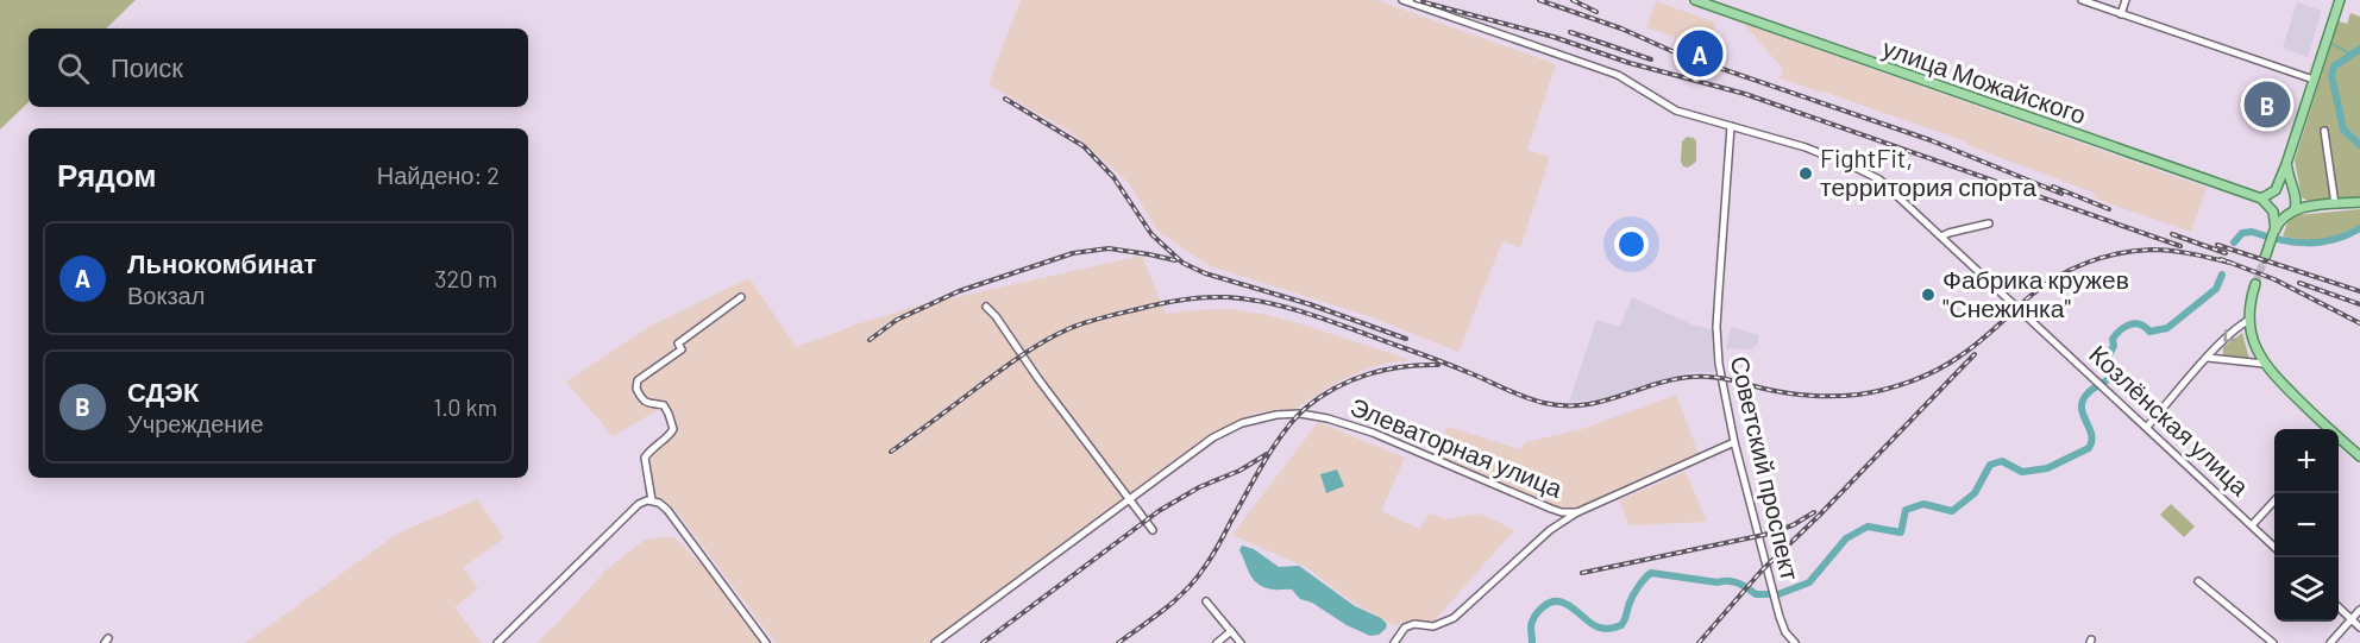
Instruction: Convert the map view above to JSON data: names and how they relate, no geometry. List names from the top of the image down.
{
  "streets": {
    "main road": ["улица Можайского"],
    "street": ["Козлёнская улица", "Элеваторная улица", "Советский проспект"]
  },
  "crossings": [
    ["Козлёнская улица", "Советский проспект"]
  ],
  "places": ["FightFit, территория спорта", "Фабрика кружев \"Снежинка\""],
  "page": {
    "pins": ["A", "B"],
    "search": "Поиск",
    "heading": ["Рядом", "Найдено: 2"],
    "list": [
      {
        "mark": "A",
        "name": "Льнокомбинат",
        "note": "Вокзал",
        "value": "320 m"
      },
      {
        "mark": "B",
        "name": "СДЭК",
        "note": "Учреждение",
        "value": "1.0 km"
      }
    ],
    "map_buttons": ["+", "−"]
  }
}
